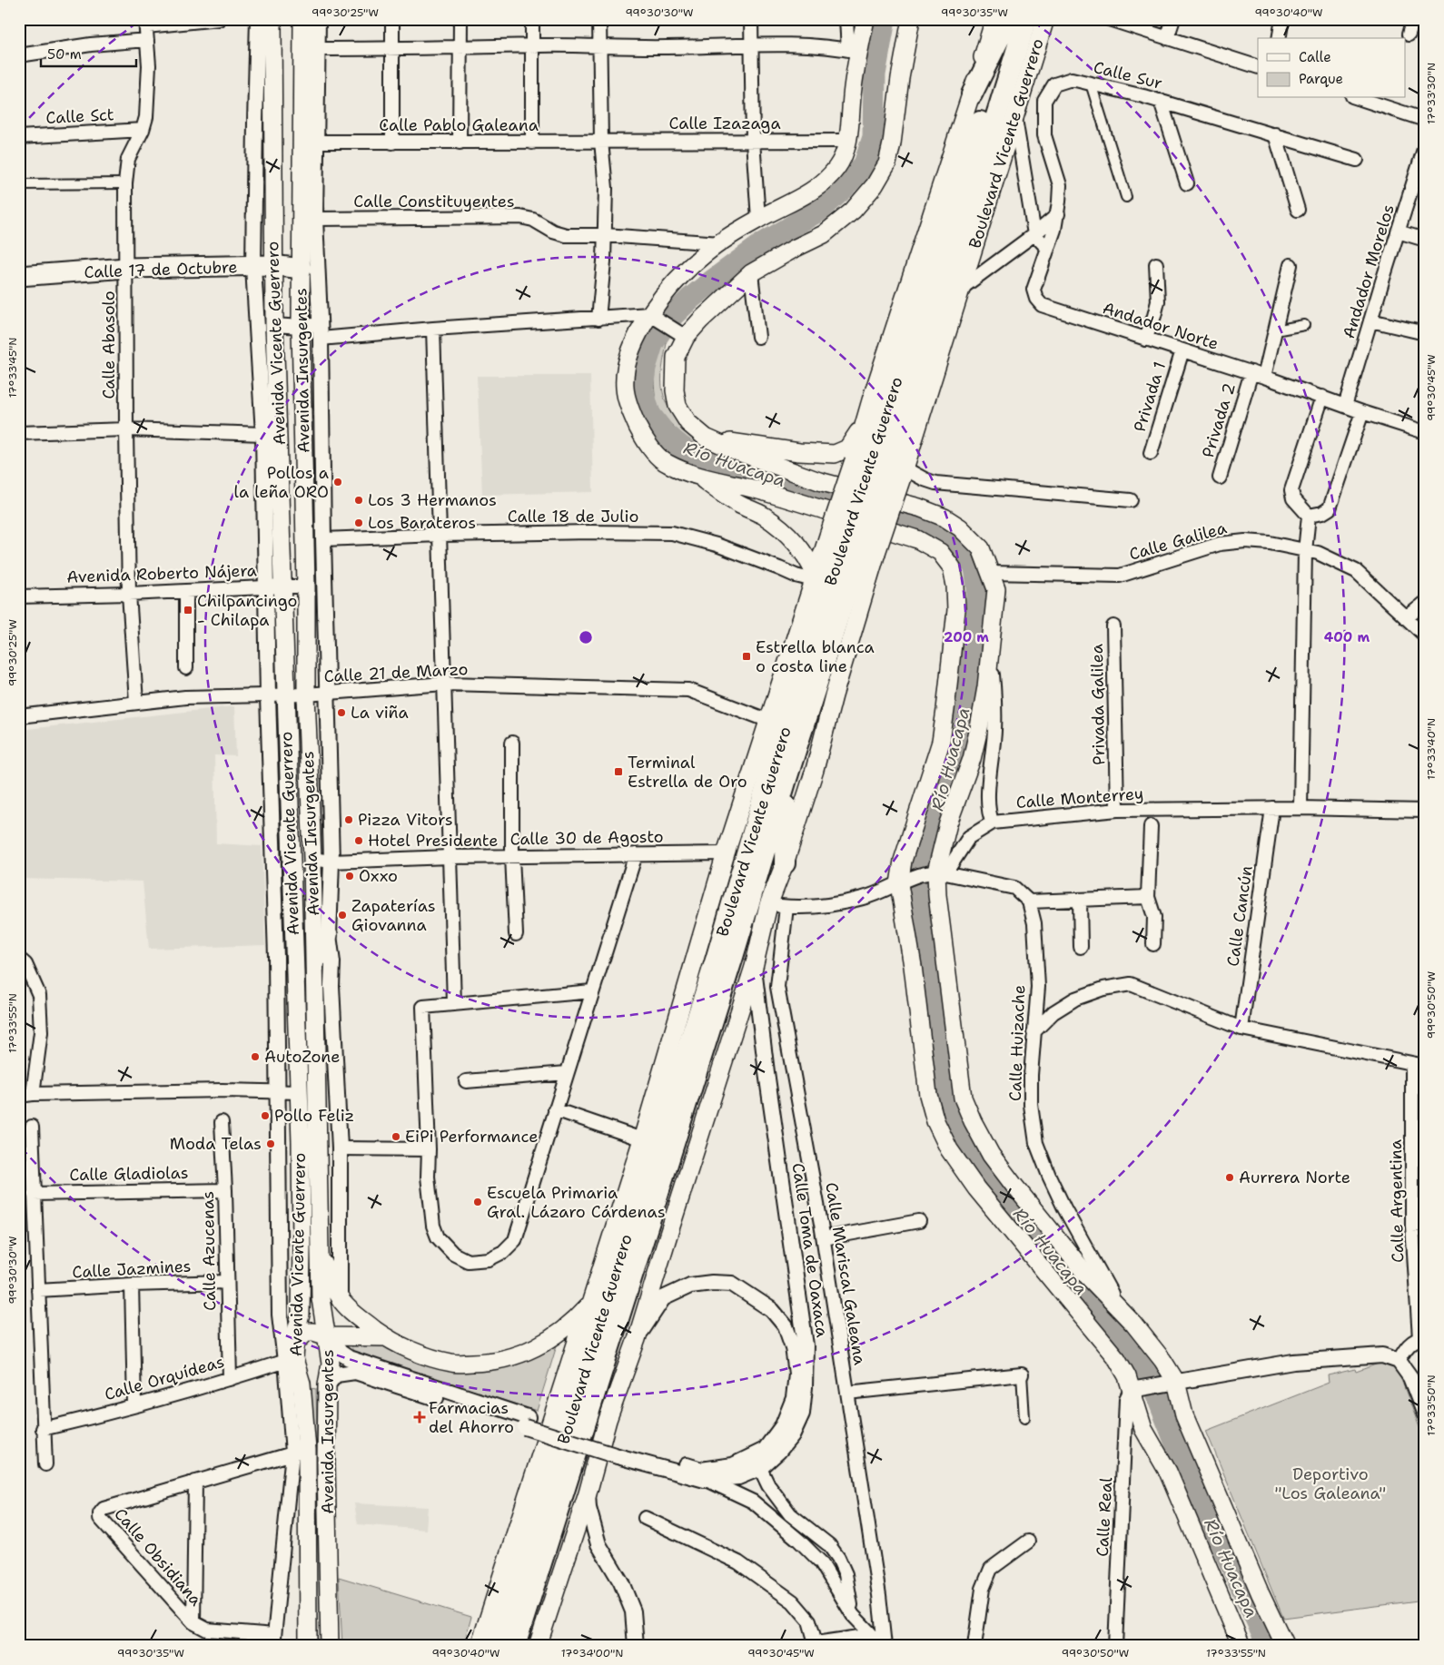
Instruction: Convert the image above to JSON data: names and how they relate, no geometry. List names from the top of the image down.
{
  "streets": {
    "highway": ["Boulevard Vicente Guerrero"],
    "main road": ["Calle 17 de Octubre", "Avenida Vicente Guerrero", "Avenida Insurgentes"],
    "street": [
      "Calle Sur",
      "Calle Sct",
      "Calle Izazaga",
      "Calle Pablo Galeana",
      "Calle Constituyentes",
      "Andador Morelos",
      "Andador Norte",
      "Calle Abasolo",
      "Privada 1",
      "Privada 2",
      "Calle 18 de Julio",
      "Calle Galilea",
      "Avenida Roberto Nájera",
      "Calle 21 de Marzo",
      "Privada Galilea",
      "Calle Monterrey",
      "Calle 30 de Agosto",
      "Calle Cancún",
      "Calle Huizache",
      "Calle Gladiolas",
      "Calle Argentina",
      "Calle Toma de Oaxaca",
      "Calle Azucenas",
      "Calle Jazmines",
      "Calle Mariscal Galeana",
      "Calle Orquídeas",
      "Calle Real",
      "Calle Obsidiana"
    ]
  },
  "crossings": [
    ["Calle Sur", "Andador Norte"],
    ["Calle Sct", "Calle Abasolo"],
    ["Calle Izazaga", "Calle Pablo Galeana"],
    ["Boulevard Vicente Guerrero", "Calle 18 de Julio"],
    ["Boulevard Vicente Guerrero", "Calle 21 de Marzo"],
    ["Boulevard Vicente Guerrero", "Calle 30 de Agosto"],
    ["Boulevard Vicente Guerrero", "Calle Toma de Oaxaca"],
    ["Calle 17 de Octubre", "Avenida Vicente Guerrero"],
    ["Calle 17 de Octubre", "Calle Abasolo"],
    ["Calle 17 de Octubre", "Avenida Insurgentes"],
    ["Andador Morelos", "Andador Norte"],
    ["Andador Norte", "Privada 1"],
    ["Andador Norte", "Privada 2"],
    ["Avenida Vicente Guerrero", "Avenida Roberto Nájera"],
    ["Avenida Vicente Guerrero", "Calle 21 de Marzo"],
    ["Avenida Vicente Guerrero", "Calle Orquídeas"],
    ["Avenida Vicente Guerrero", "Calle Obsidiana"],
    ["Calle Abasolo", "Avenida Roberto Nájera"],
    ["Calle Abasolo", "Calle 21 de Marzo"],
    ["Avenida Insurgentes", "Avenida Roberto Nájera"],
    ["Avenida Insurgentes", "Calle 21 de Marzo"],
    ["Avenida Insurgentes", "Calle 30 de Agosto"],
    ["Avenida Insurgentes", "Calle Toma de Oaxaca"],
    ["Privada Galilea", "Calle Monterrey"],
    ["Calle Monterrey", "Calle Cancún"],
    ["Calle Gladiolas", "Calle Azucenas"],
    ["Calle Toma de Oaxaca", "Calle Mariscal Galeana"],
    ["Calle Azucenas", "Calle Jazmines"],
    ["Calle Azucenas", "Calle Orquídeas"]
  ],
  "water": ["Río Huacapa"],
  "parks": ["Deportivo \"Los Galeana\""],
  "places": {
    "other": [
      "Pollos a la leña ORO",
      "Los 3 Hermanos",
      "Los Barateros",
      "La viña",
      "Pizza Vitors",
      "Hotel Presidente",
      "Oxxo",
      "Zapaterías Giovanna",
      "AutoZone",
      "Pollo Feliz",
      "EiPi Performance",
      "Moda Telas",
      "Aurrera Norte",
      "Escuela Primaria Gral. Lázaro Cárdenas"
    ],
    "transit": ["Chilpancingo - Chilapa", "Estrella blanca o costa line", "Terminal Estrella de Oro"],
    "health": ["Farmacias del Ahorro"]
  },
  "legend": ["Calle", "Parque"],
  "scale_bar": "50 m",
  "coordinates": [
    "99°30'25\"W",
    "99°30'30\"W",
    "99°30'35\"W",
    "99°30'40\"W",
    "17°33'30\"N",
    "17°33'45\"N",
    "99°30'45\"W",
    "17°33'40\"N",
    "99°30'50\"W",
    "17°33'55\"N",
    "17°33'50\"N",
    "17°34'00\"N"
  ],
  "rings": ["200 m", "400 m"]
}
